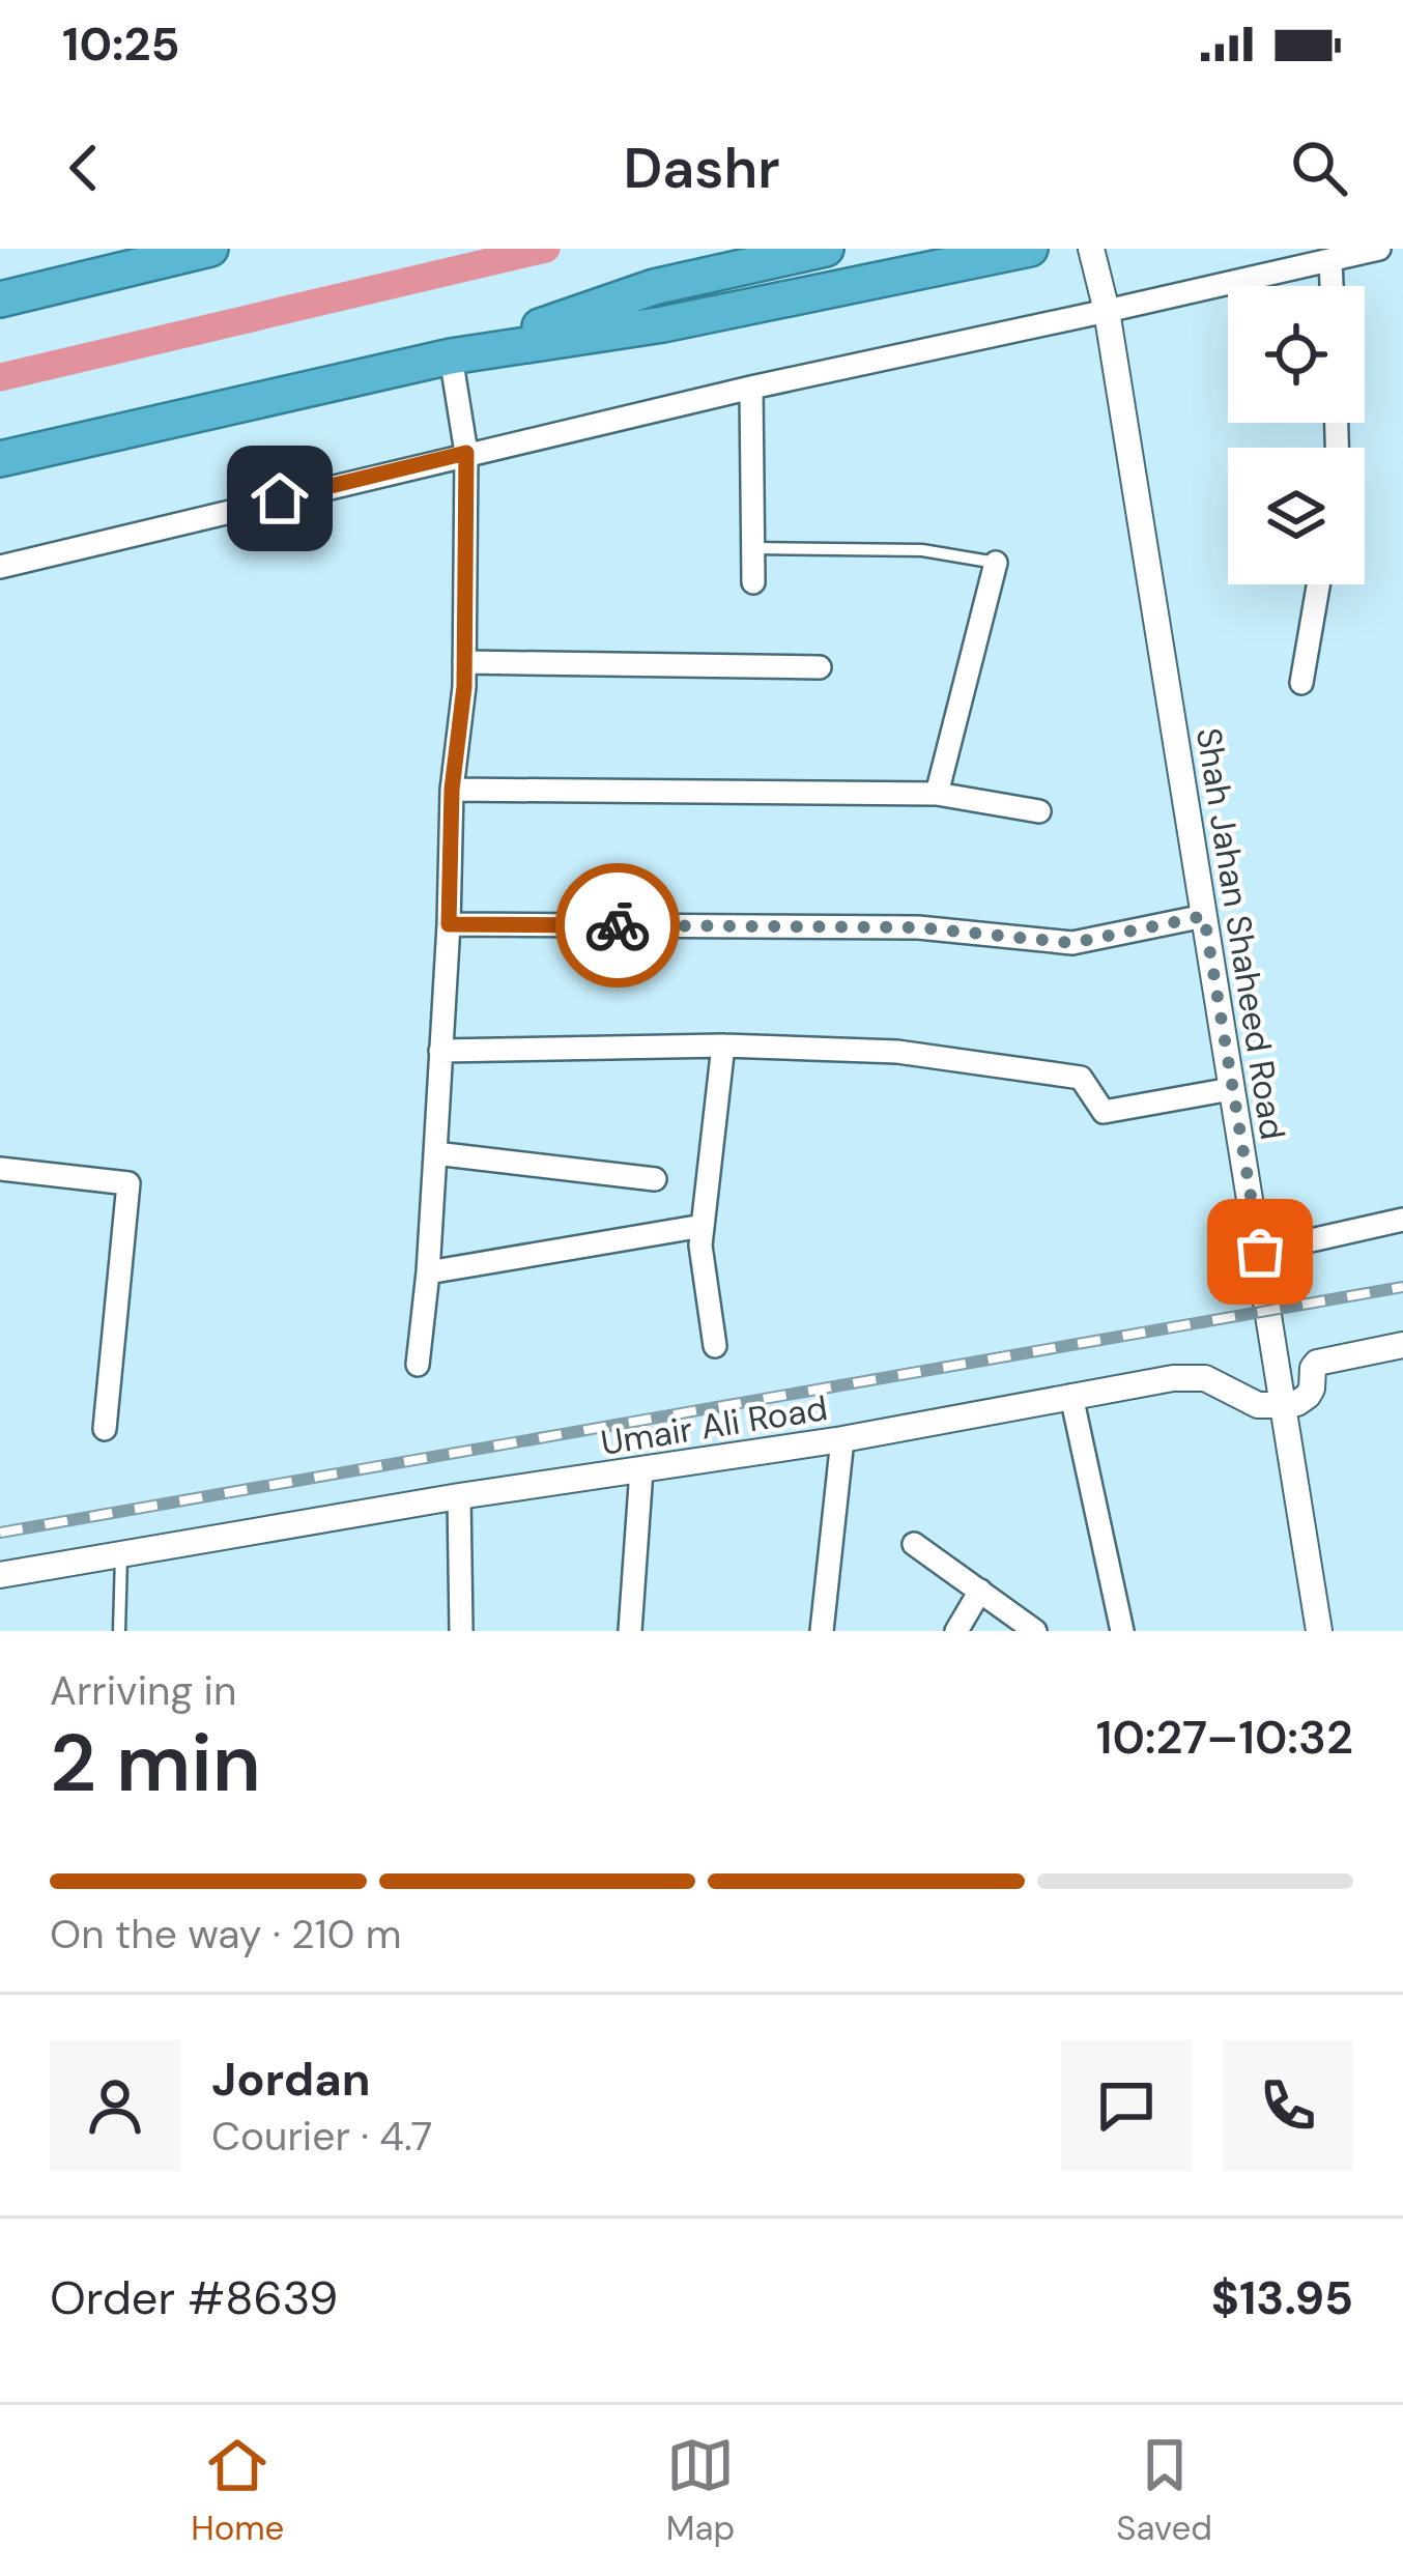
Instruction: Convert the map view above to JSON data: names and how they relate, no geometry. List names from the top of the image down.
{
  "streets": {
    "street": ["Shah Jahan Shaheed Road", "Umair Ali Road"]
  },
  "crossings": [
    ["Shah Jahan Shaheed Road", "Umair Ali Road"]
  ],
  "page": {
    "status": "10:25",
    "header": "Dashr",
    "heading": ["2 min", "Arriving in", "10:27–10:32"],
    "panel": [
      "Jordan",
      "Courier · 4.7",
      "Order #8639",
      "$13.95"
    ],
    "bar": "On the way · 210 m",
    "tabs": ["Home", "Map", "Saved"]
  }
}
